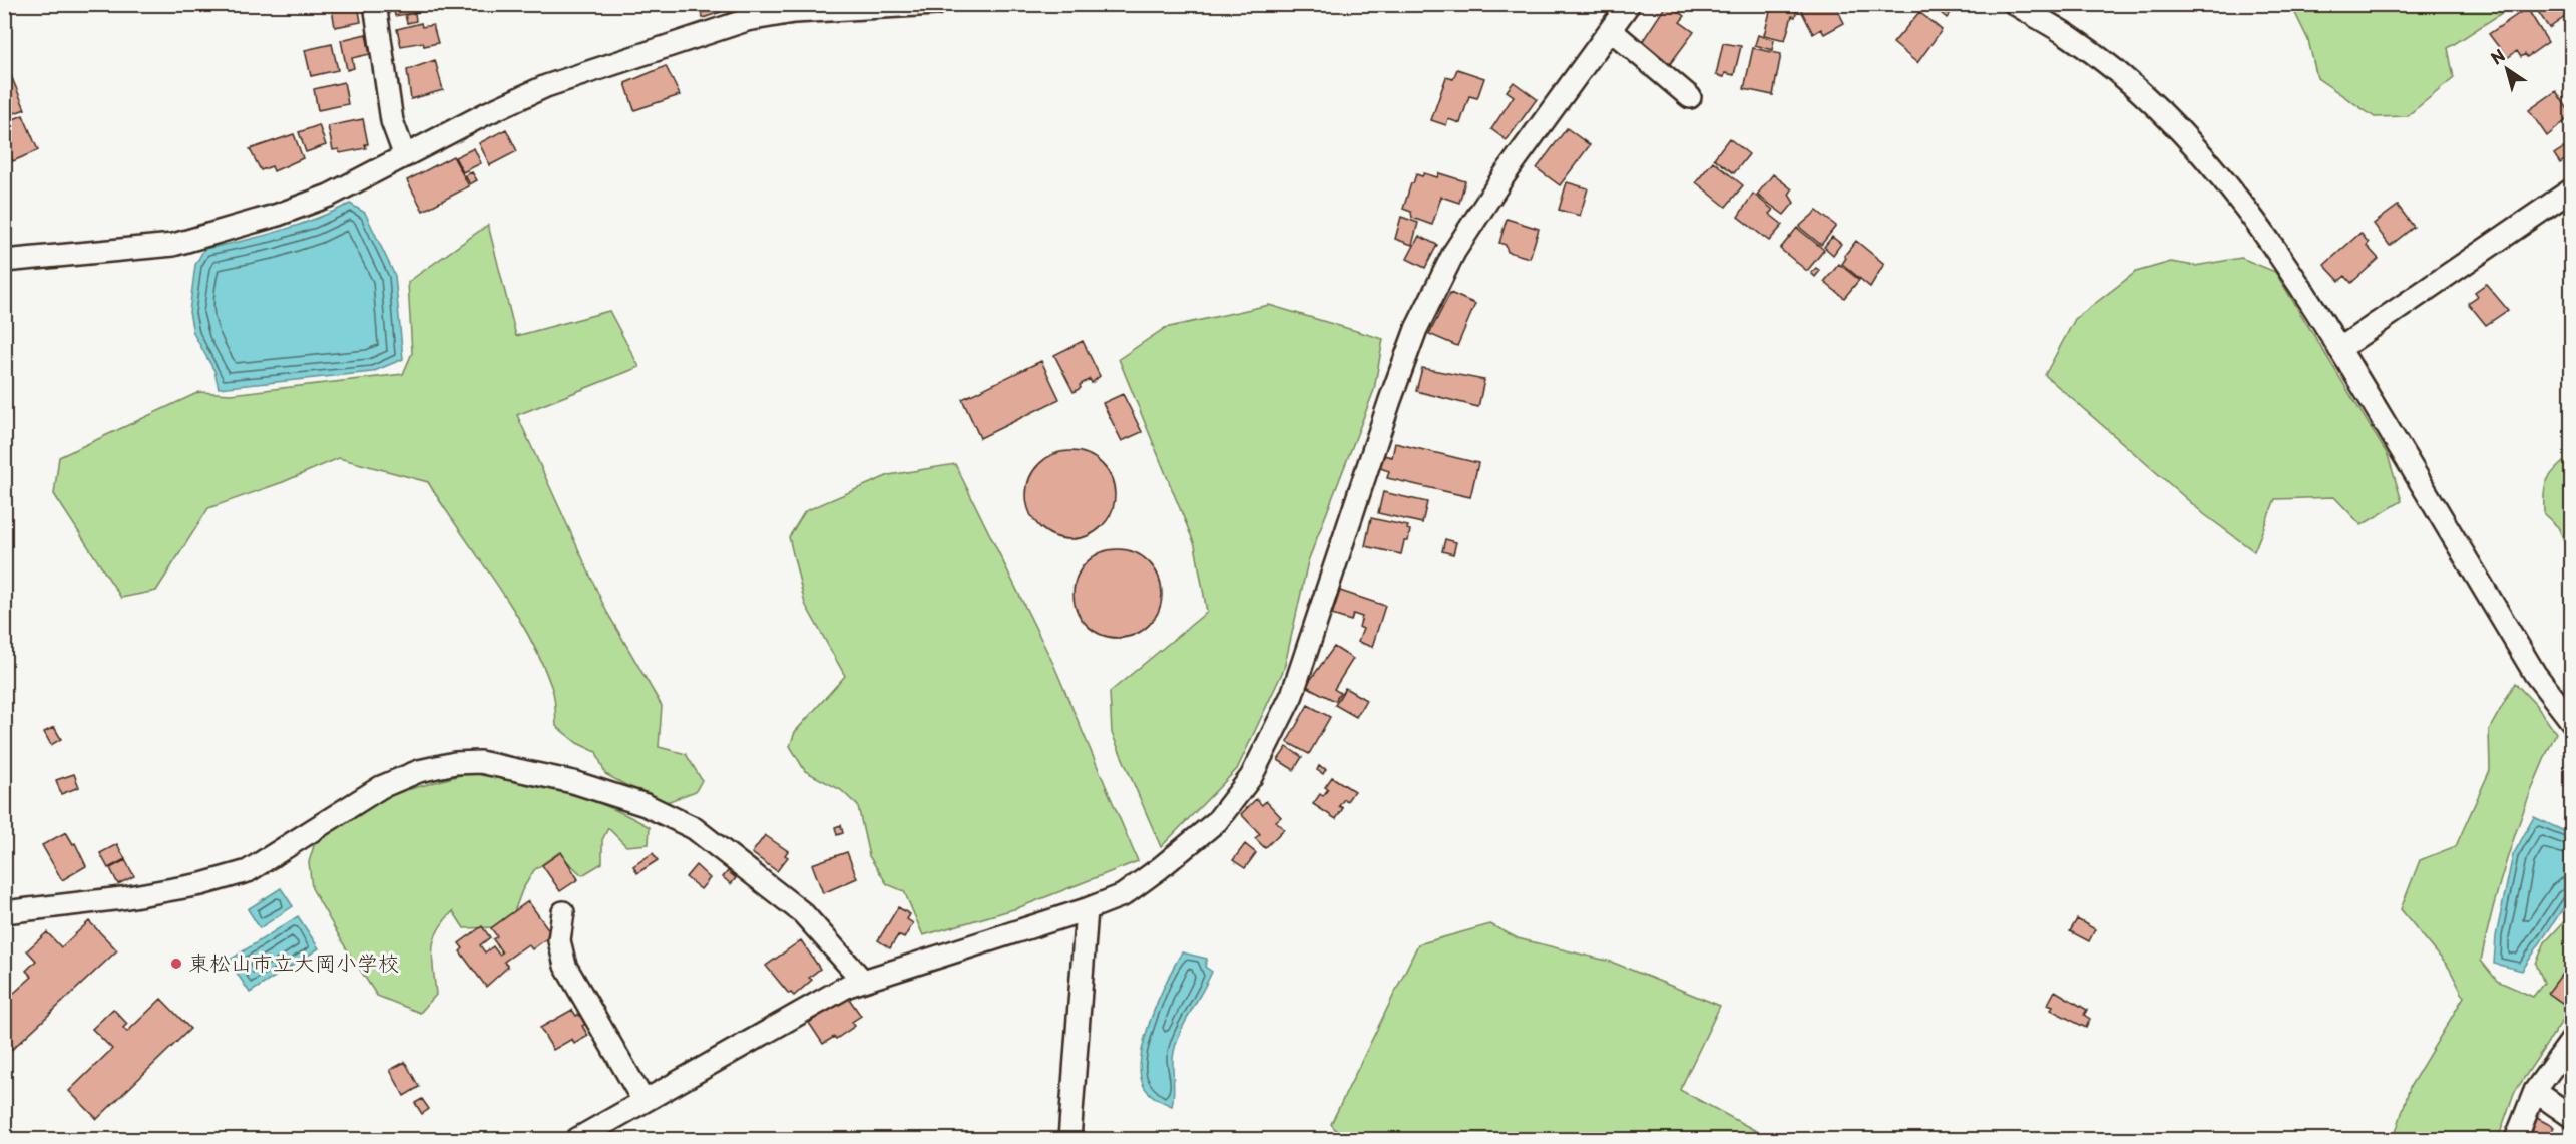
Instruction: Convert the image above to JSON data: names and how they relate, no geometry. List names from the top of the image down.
{
  "places": ["東松山市立大岡小学校"],
  "north": "top left"
}
